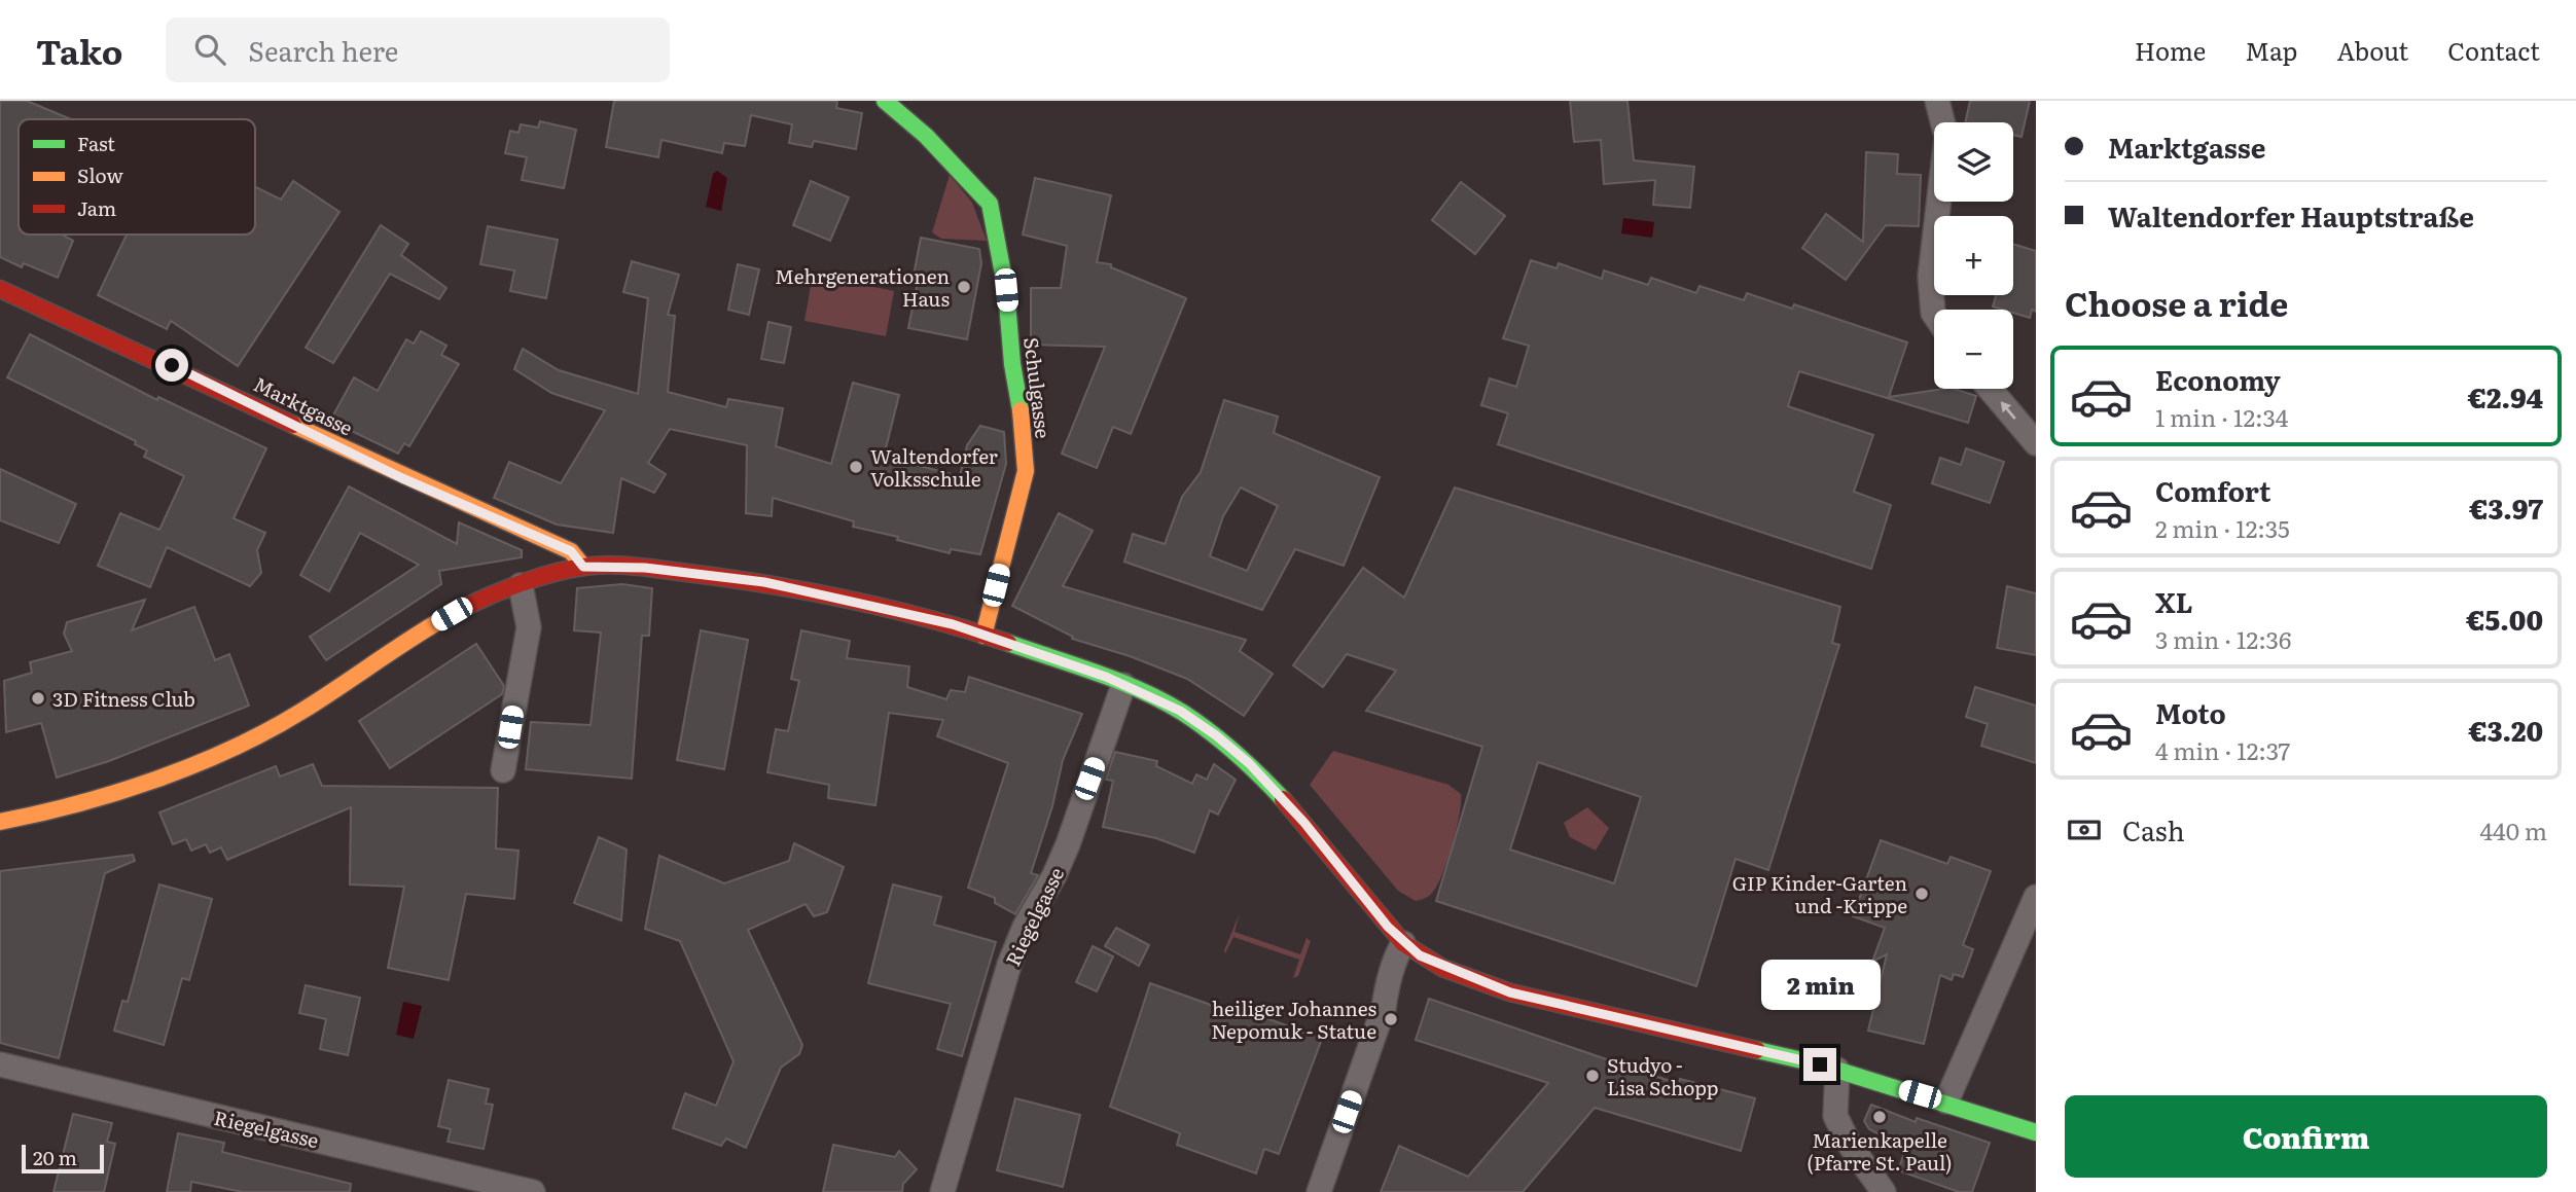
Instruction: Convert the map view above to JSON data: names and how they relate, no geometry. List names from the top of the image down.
{
  "streets": {
    "main road": ["Schulgasse", "Marktgasse"],
    "street": ["Riegelgasse"]
  },
  "places": [
    "Mehrgenerationen Haus",
    "Waltendorfer Volksschule",
    "3D Fitness Club",
    "GIP Kinder-Garten und -Krippe",
    "heiliger Johannes Nepomuk - Statue",
    "Studyo - Lisa Schopp",
    "Marienkapelle (Pfarre St. Paul)"
  ],
  "legend": ["Fast", "Slow", "Jam"],
  "scale_bar": "20 m",
  "page": {
    "header": "Tako",
    "search": "Search here",
    "nav": [
      "Home",
      "Map",
      "About",
      "Contact"
    ],
    "banner": ["Marktgasse", "Waltendorfer Hauptstraße"],
    "map_buttons": ["+", "−"],
    "heading": "Choose a ride",
    "list": [
      {
        "name": "Economy",
        "note": "1 min · 12:34",
        "value": "€2.94"
      },
      {
        "name": "Comfort",
        "note": "2 min · 12:35",
        "value": "€3.97"
      },
      {
        "name": "XL",
        "note": "3 min · 12:36",
        "value": "€5.00"
      },
      {
        "name": "Moto",
        "note": "4 min · 12:37",
        "value": "€3.20"
      }
    ],
    "pay": ["Cash", "440 m"],
    "bubble": "2 min",
    "buttons": "Confirm",
    "scale": "20 m"
  }
}
